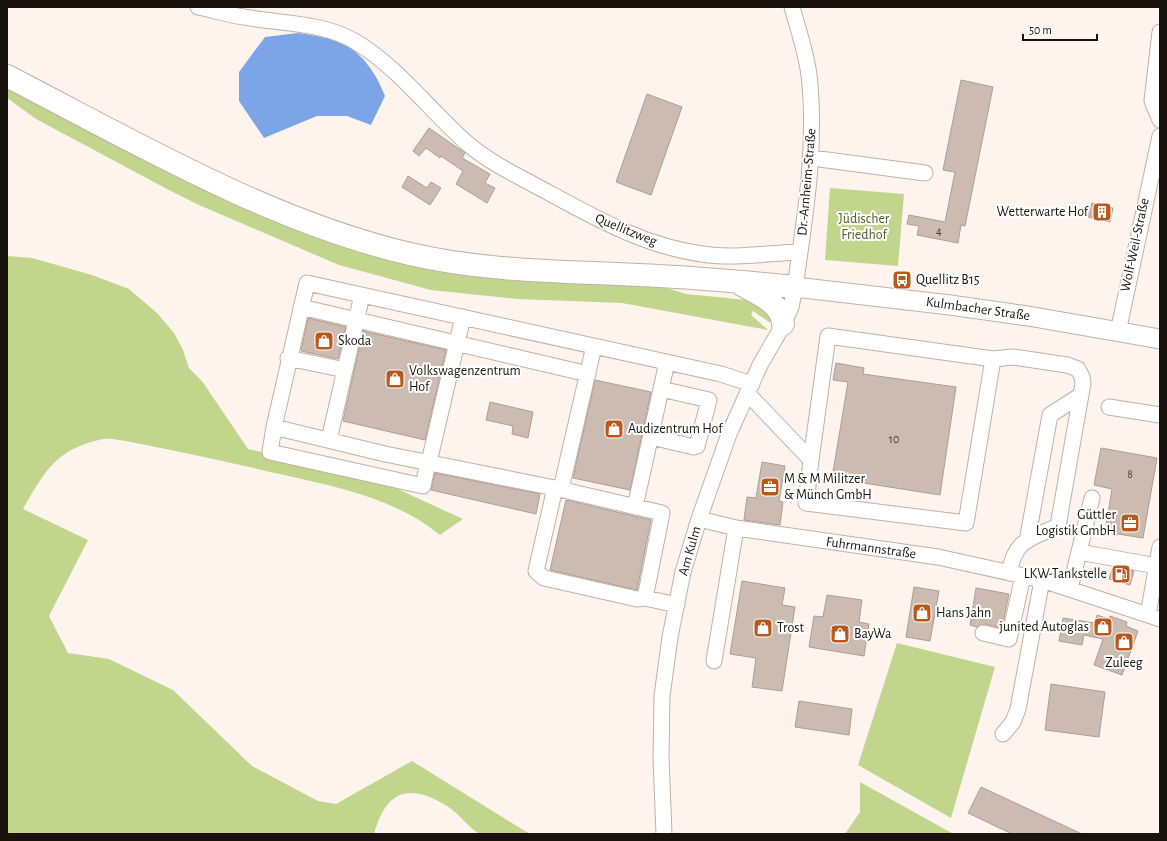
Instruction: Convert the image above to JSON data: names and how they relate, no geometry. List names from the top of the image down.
{
  "streets": {
    "main road": ["Kulmbacher Straße"],
    "street": [
      "Dr.-Arnheim-Straße",
      "Quellitzweg",
      "Wolf-Weil-Straße",
      "Fuhrmannstraße",
      "Am Kulm"
    ]
  },
  "crossings": [
    ["Dr.-Arnheim-Straße", "Quellitzweg"],
    ["Dr.-Arnheim-Straße", "Kulmbacher Straße"],
    ["Dr.-Arnheim-Straße", "Am Kulm"],
    ["Wolf-Weil-Straße", "Kulmbacher Straße"],
    ["Kulmbacher Straße", "Am Kulm"],
    ["Fuhrmannstraße", "Am Kulm"]
  ],
  "parks": ["Jüdischer Friedhof"],
  "places": {
    "building": ["Wetterwarte Hof"],
    "bus stop": ["Quellitz B15"],
    "shop": [
      "Skoda",
      "Volkswagenzentrum Hof",
      "Audizentrum Hof",
      "Hans Jahn",
      "junited Autoglas",
      "Trost",
      "BayWa",
      "Zuleeg"
    ],
    "office": ["M & M Militzer & Münch GmbH", "Güttler Logistik GmbH"],
    "fuel station": ["LKW-Tankstelle"]
  },
  "house_numbers": ["4", "10", "8"],
  "scale_bar": "50 m"
}
